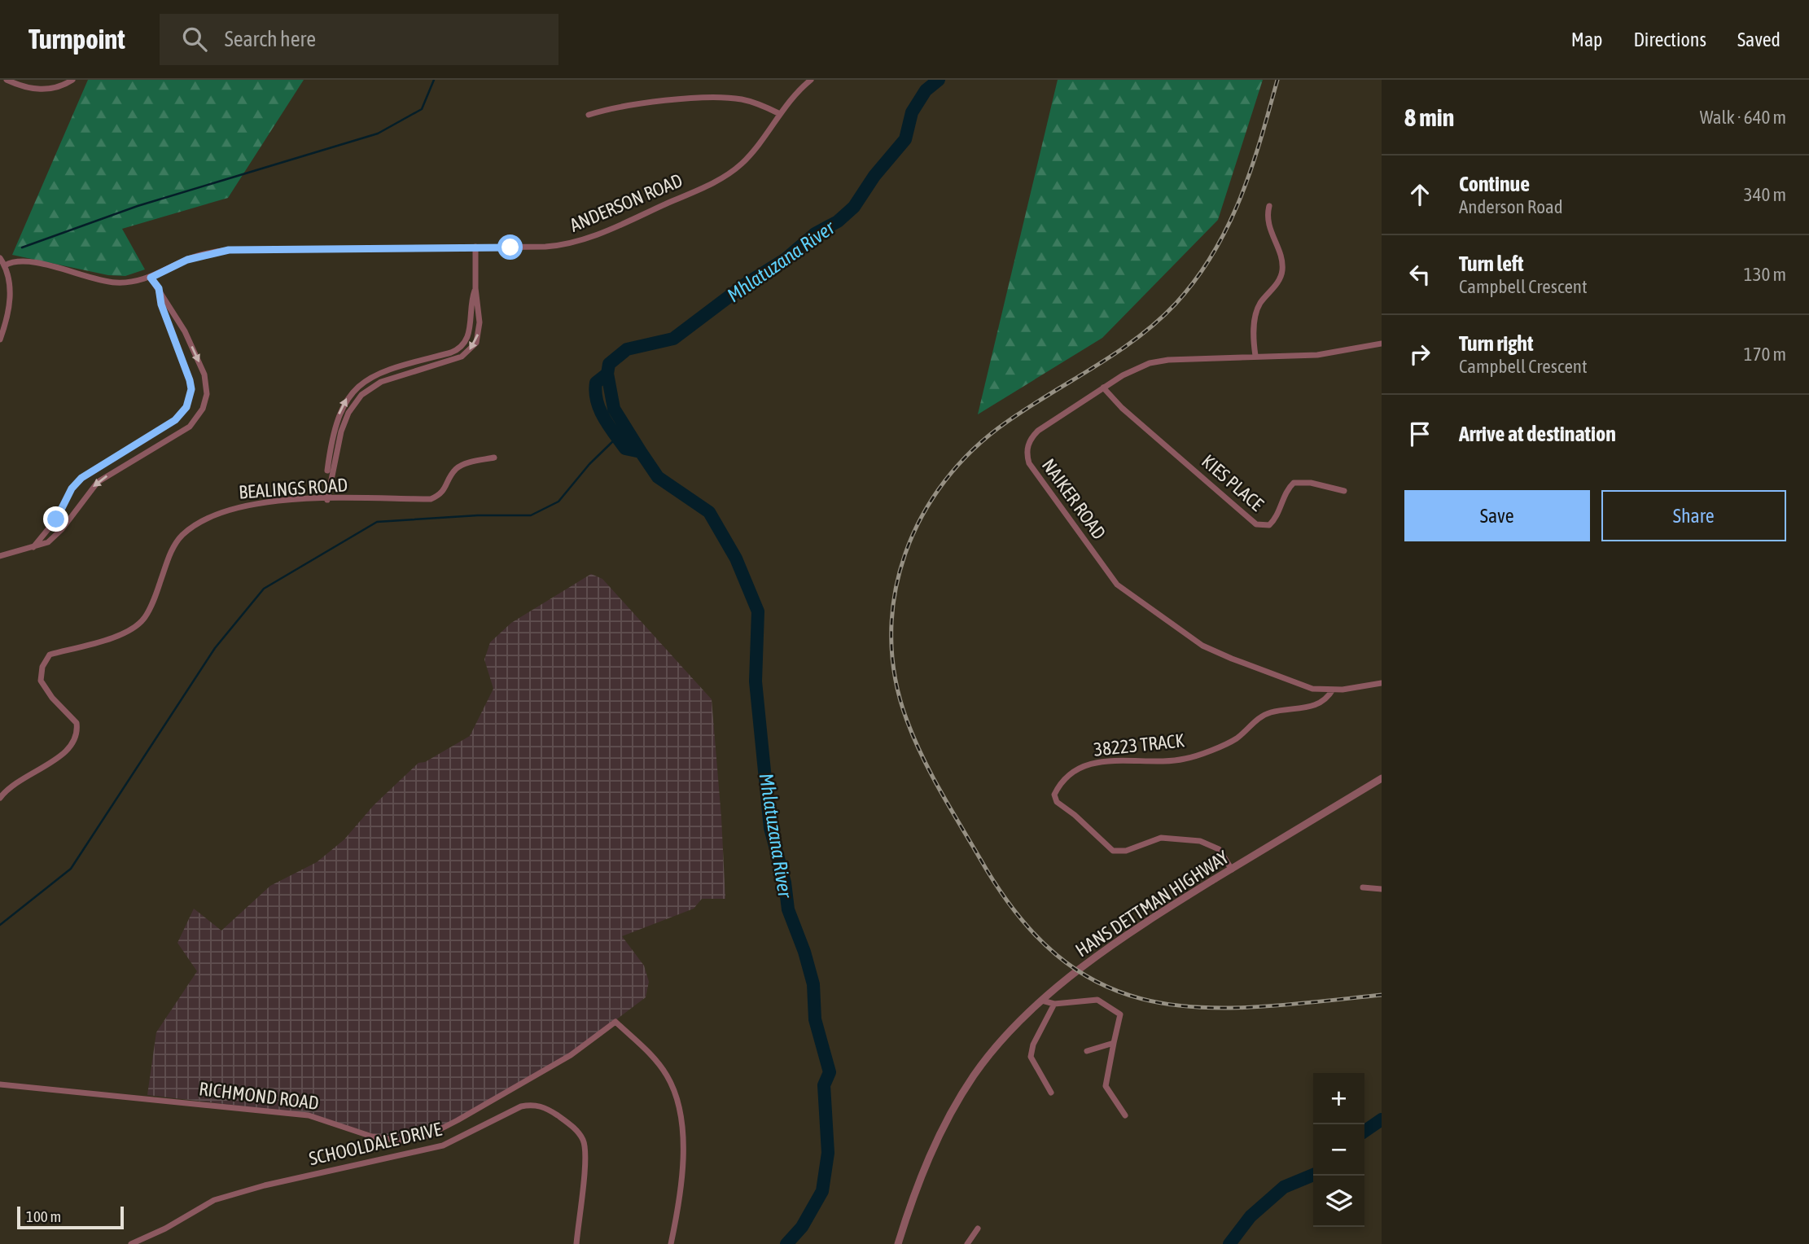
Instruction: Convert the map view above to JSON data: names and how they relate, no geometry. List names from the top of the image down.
{
  "streets": {
    "street": [
      "ANDERSON ROAD",
      "KIES PLACE",
      "BEALINGS ROAD",
      "NAIKER ROAD",
      "38223 TRACK",
      "HANS DETTMAN HIGHWAY",
      "RICHMOND ROAD",
      "SCHOOLDALE DRIVE"
    ]
  },
  "crossings": [
    ["KIES PLACE", "NAIKER ROAD"],
    ["NAIKER ROAD", "38223 TRACK"],
    ["38223 TRACK", "HANS DETTMAN HIGHWAY"]
  ],
  "water": ["Mhlatuzana River"],
  "scale_bar": "100 m",
  "page": {
    "header": "Turnpoint",
    "search": "Search here",
    "nav": ["Map", "Directions", "Saved"],
    "heading": ["8 min", "Walk · 640 m"],
    "list": [
      ["Continue", "Anderson Road", "340 m"],
      ["Turn left", "Campbell Crescent", "130 m"],
      ["Turn right", "Campbell Crescent", "170 m"],
      "Arrive at destination"
    ],
    "buttons": ["Save", "Share"],
    "map_buttons": ["+", "−"],
    "scale": "100 m"
  }
}
